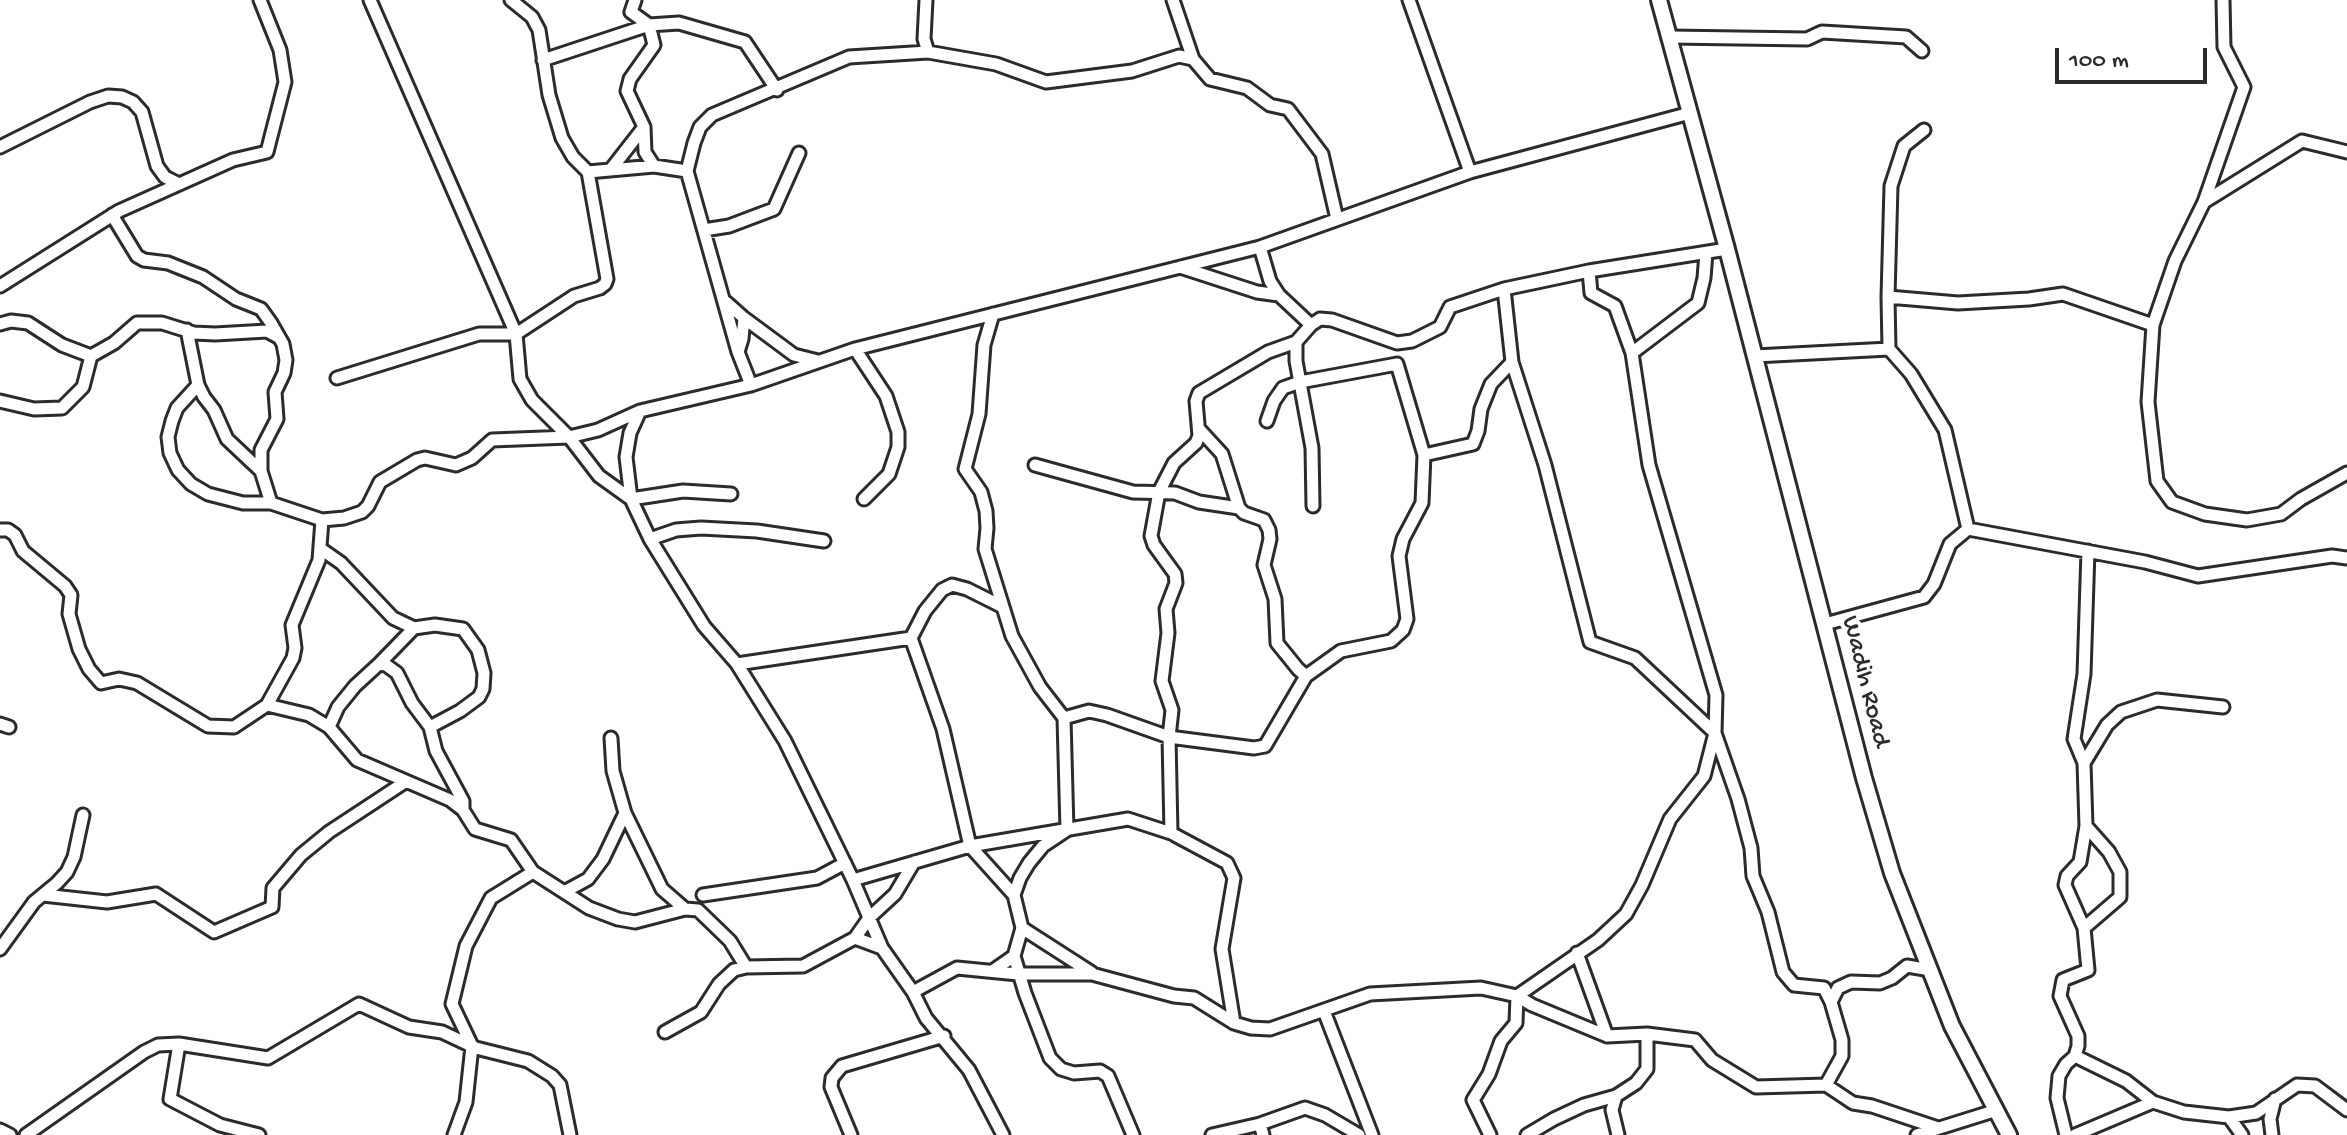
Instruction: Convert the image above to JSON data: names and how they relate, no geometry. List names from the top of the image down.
{
  "streets": {
    "street": ["Wadih Road"]
  },
  "scale_bar": "100 m"
}
